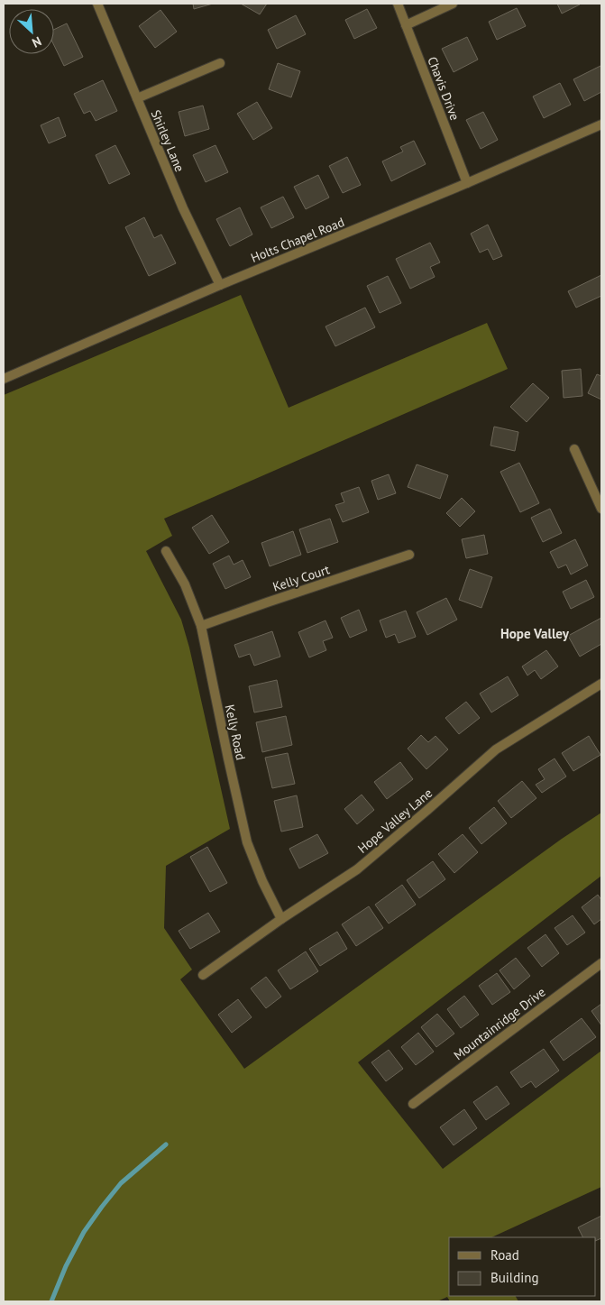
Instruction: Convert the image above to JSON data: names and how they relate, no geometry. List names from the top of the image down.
{
  "streets": {
    "street": [
      "Chavis Drive",
      "Shirley Lane",
      "Holts Chapel Road",
      "Kelly Court",
      "Kelly Road",
      "Hope Valley Lane",
      "Mountainridge Drive"
    ]
  },
  "crossings": [
    ["Chavis Drive", "Holts Chapel Road"],
    ["Shirley Lane", "Holts Chapel Road"],
    ["Kelly Court", "Kelly Road"],
    ["Kelly Road", "Hope Valley Lane"]
  ],
  "districts": ["Hope Valley"],
  "legend": ["Road", "Building"],
  "north": "bottom right"
}
